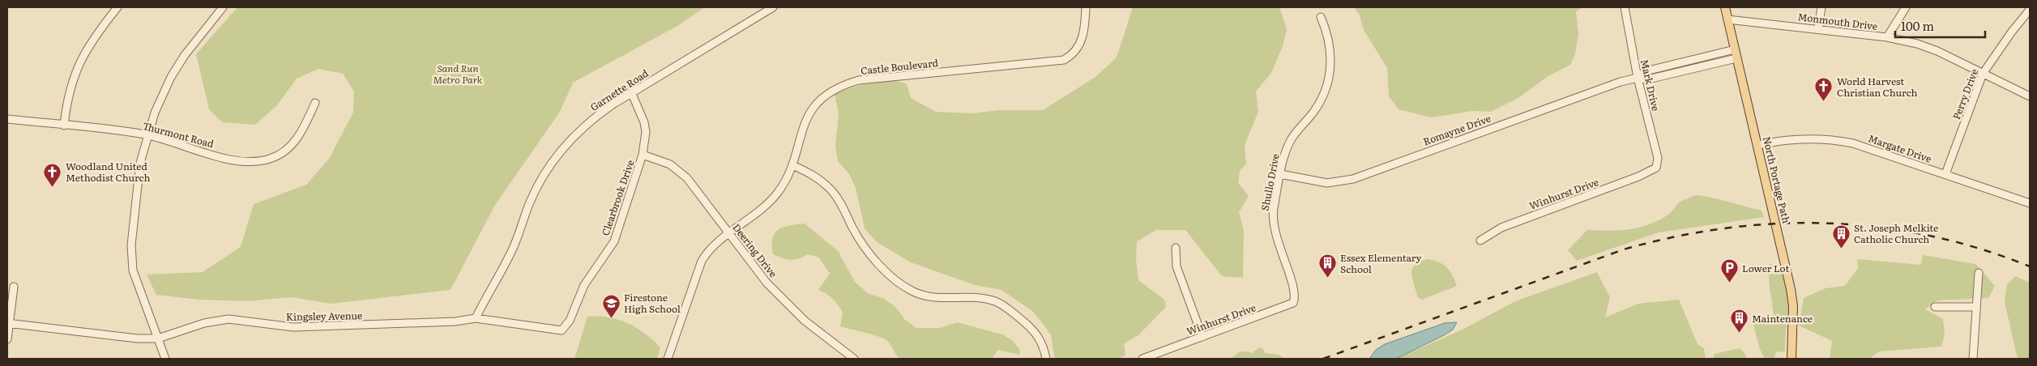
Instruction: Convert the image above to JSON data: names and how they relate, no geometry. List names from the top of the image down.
{
  "streets": {
    "main road": ["North Portage Path"],
    "street": [
      "Monmouth Drive",
      "Castle Boulevard",
      "Mark Drive",
      "Garnette Road",
      "Perry Drive",
      "Romayne Drive",
      "Thurmont Road",
      "Margate Drive",
      "Shullo Drive",
      "Winhurst Drive",
      "Clearbrook Drive",
      "Deering Drive",
      "Kingsley Avenue"
    ]
  },
  "crossings": [
    ["Monmouth Drive", "Perry Drive"],
    ["Monmouth Drive", "North Portage Path"],
    ["Castle Boulevard", "Deering Drive"],
    ["Mark Drive", "Romayne Drive"],
    ["Mark Drive", "Winhurst Drive"],
    ["Garnette Road", "Clearbrook Drive"],
    ["Garnette Road", "Kingsley Avenue"],
    ["Perry Drive", "Margate Drive"],
    ["Romayne Drive", "North Portage Path"],
    ["Romayne Drive", "Shullo Drive"],
    ["Margate Drive", "North Portage Path"],
    ["Shullo Drive", "Winhurst Drive"],
    ["Clearbrook Drive", "Deering Drive"],
    ["Clearbrook Drive", "Kingsley Avenue"]
  ],
  "parks": ["Sand Run Metro Park"],
  "places": {
    "church": ["World Harvest Christian Church", "Woodland United Methodist Church"],
    "building": ["St. Joseph Melkite Catholic Church", "Essex Elementary School", "Maintenance"],
    "parking": ["Lower Lot"],
    "school or university": ["Firestone High School"]
  },
  "scale_bar": "100 m"
}
